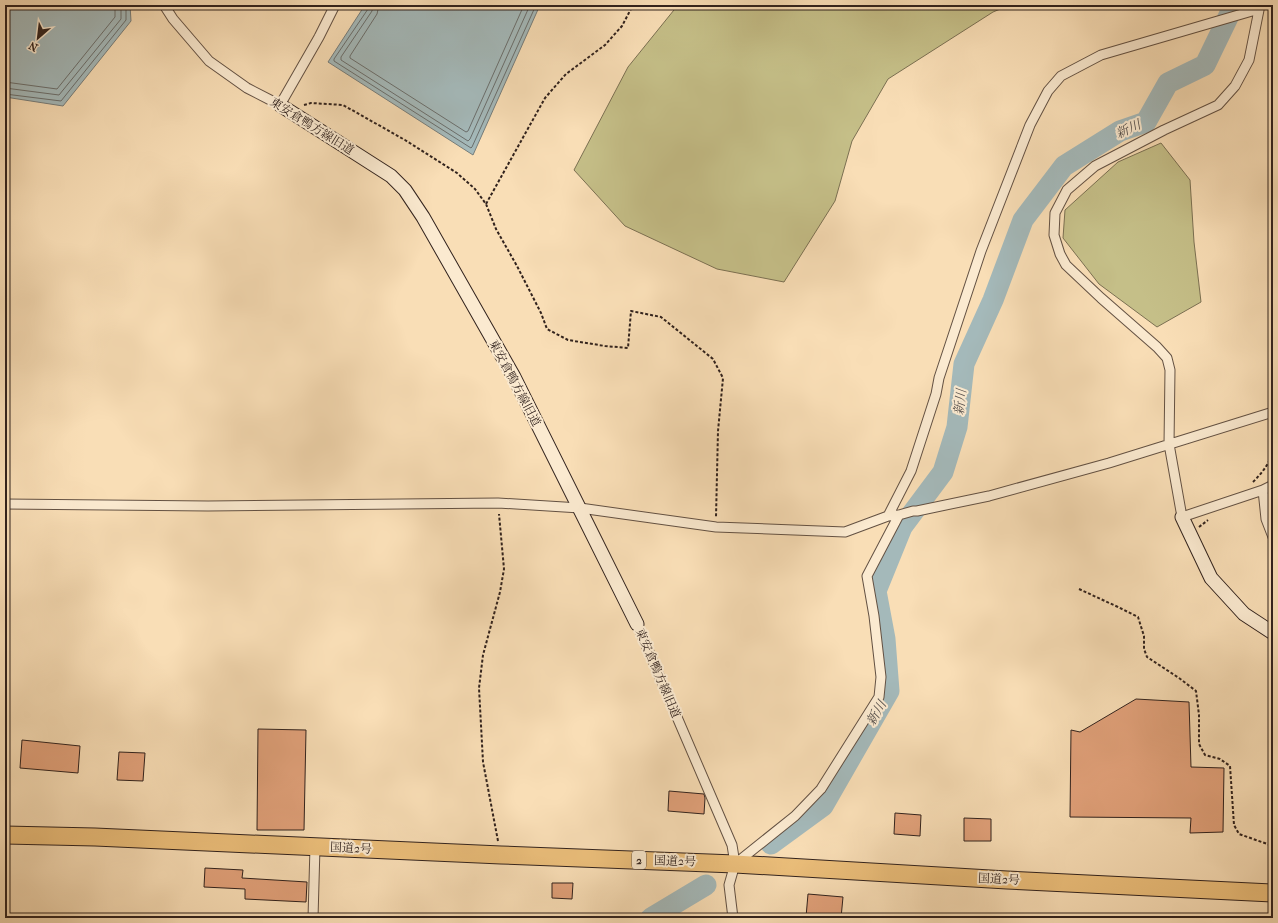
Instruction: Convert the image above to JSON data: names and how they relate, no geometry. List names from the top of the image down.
{
  "streets": {
    "highway": ["国道2号", "2"],
    "street": ["東安倉鴨方線旧道"]
  },
  "crossings": [
    ["東安倉鴨方線旧道", "国道2号"]
  ],
  "water": ["新川"],
  "north": "bottom left"
}
